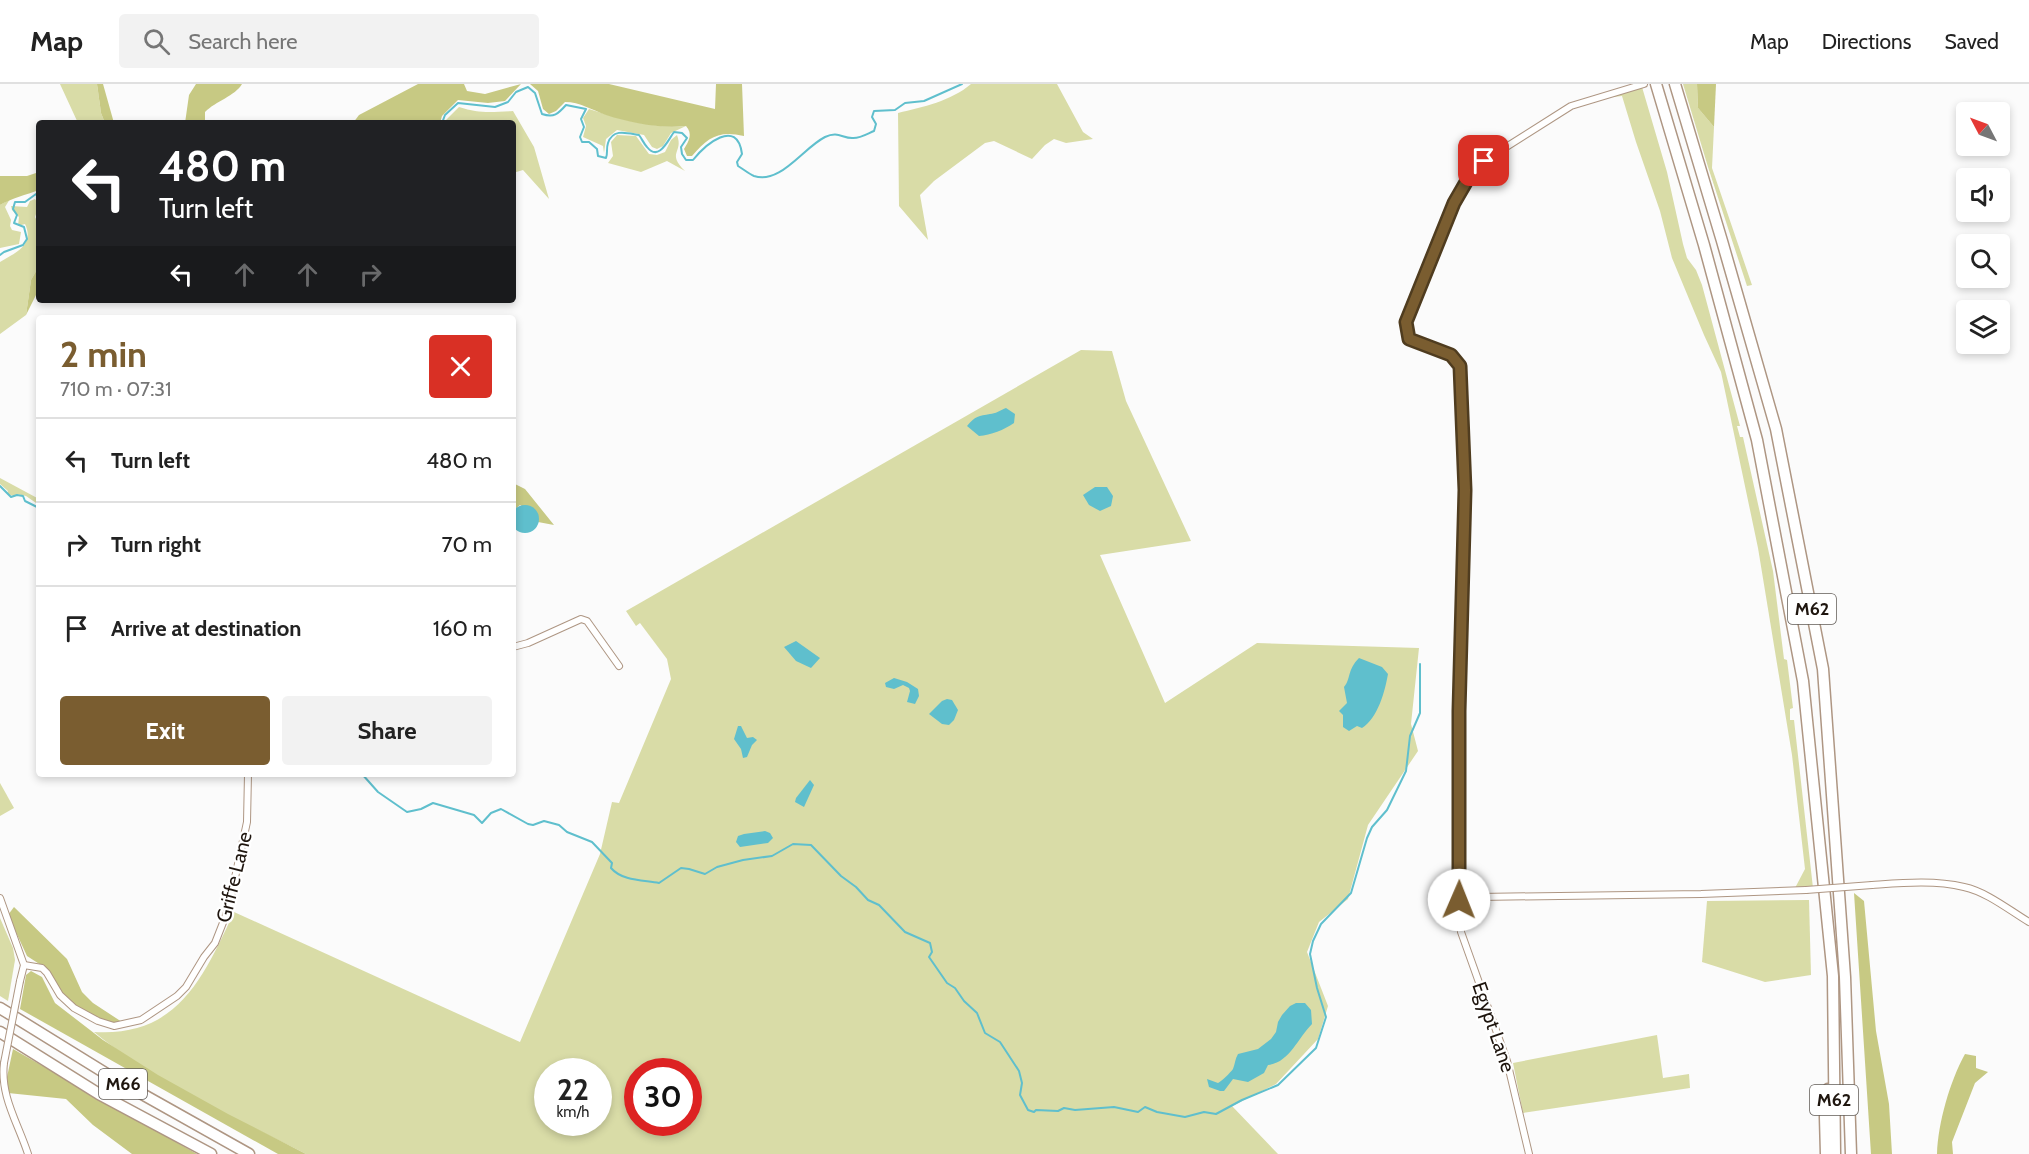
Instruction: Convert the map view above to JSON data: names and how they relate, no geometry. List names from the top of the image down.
{
  "streets": {
    "highway": ["M62", "M66"],
    "street": ["Griffe Lane", "Egypt Lane"]
  },
  "north": "top left",
  "page": {
    "header": "Map",
    "search": "Search here",
    "nav": ["Map", "Directions", "Saved"],
    "turn": ["480 m", "Turn left"],
    "heading": ["2 min", "710 m · 07:31"],
    "list": [
      {
        "name": "Turn left",
        "value": "480 m"
      },
      {
        "name": "Turn right",
        "value": "70 m"
      },
      {
        "name": "Arrive at destination",
        "value": "160 m"
      }
    ],
    "buttons": ["Exit", "Share"],
    "speed": "22 km/h",
    "limit": "30"
  }
}
